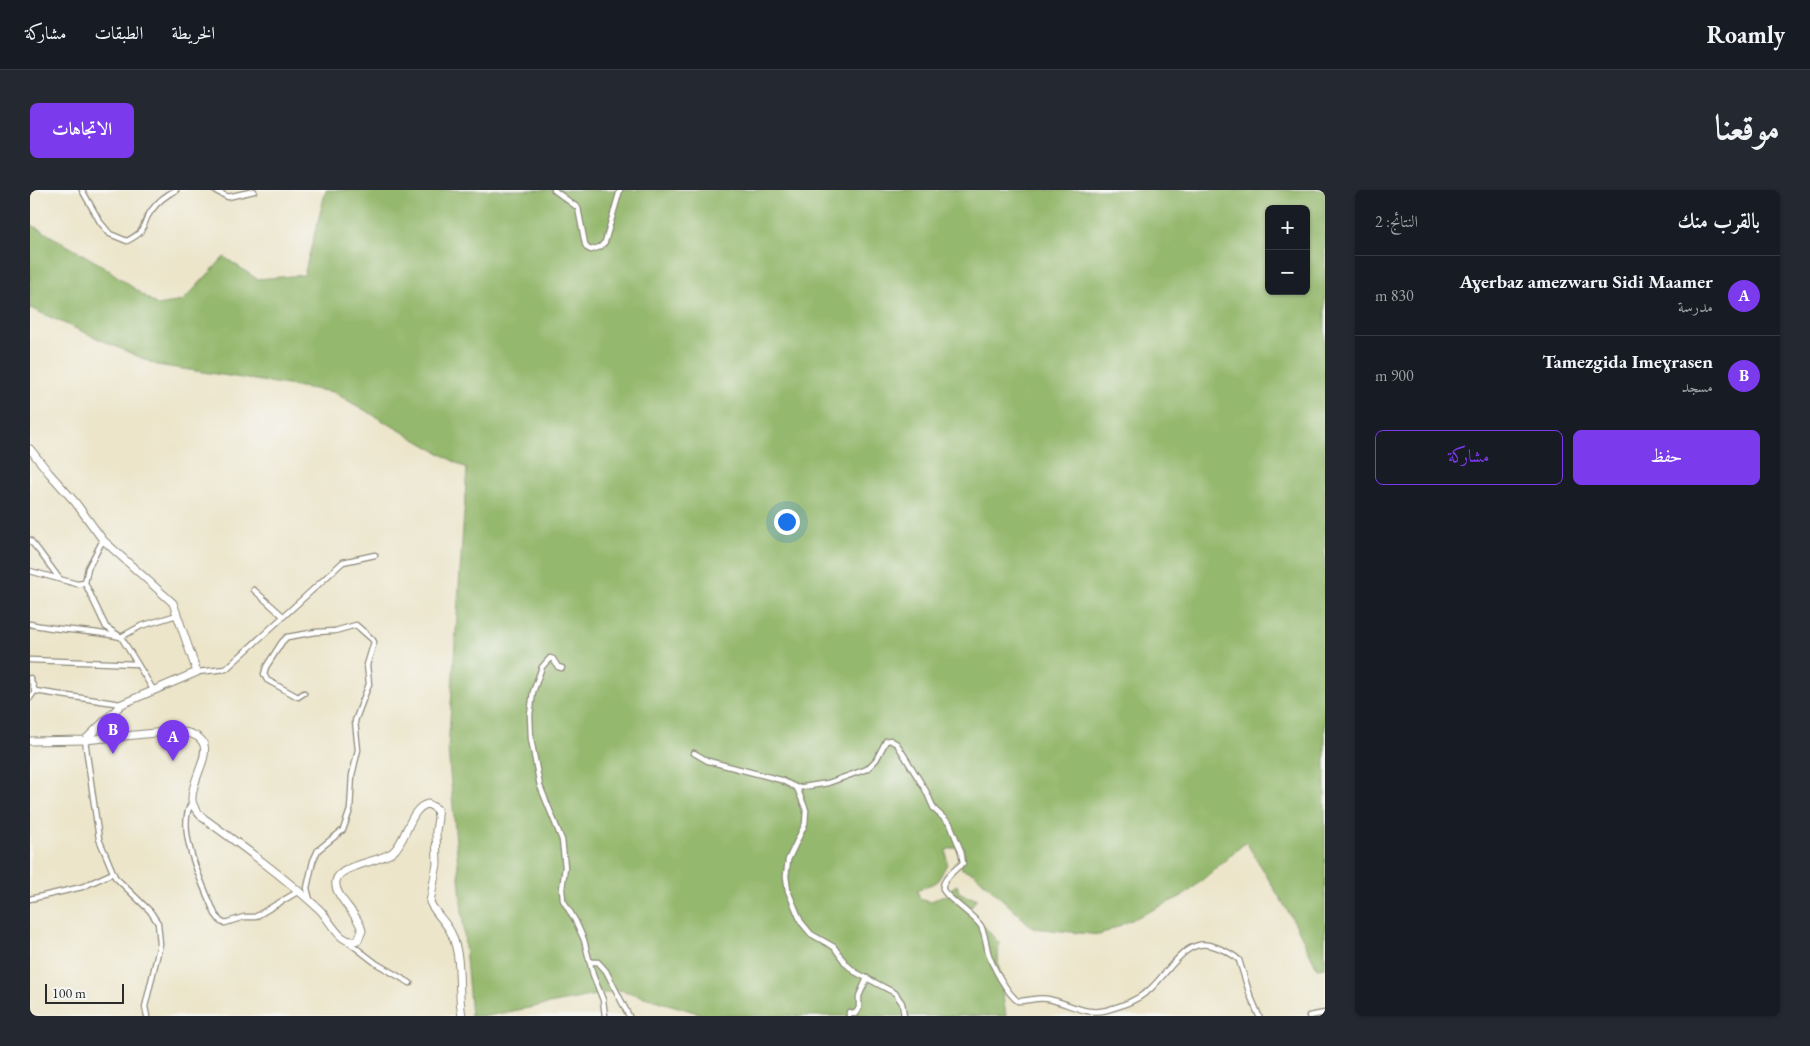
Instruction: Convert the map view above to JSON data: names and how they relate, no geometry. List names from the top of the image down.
{
  "scale_bar": "100 m",
  "page": {
    "header": "Roamly",
    "nav": ["الخريطة", "الطبقات", "مشاركة"],
    "title": "موقعنا",
    "buttons": [
      "الاتجاهات",
      ["حفظ", "مشاركة"]
    ],
    "heading": ["بالقرب منك", "النتائج: 2"],
    "map_buttons": ["+", "−"],
    "list": [
      {
        "mark": "A",
        "name": "Aɣerbaz amezwaru Sidi Maamer",
        "note": "مدرسة",
        "value": "830 m"
      },
      {
        "mark": "B",
        "name": "Tamezgida Imeɣrasen",
        "note": "مسجد",
        "value": "900 m"
      }
    ],
    "pins": ["B", "A"],
    "scale": "100 m"
  }
}
